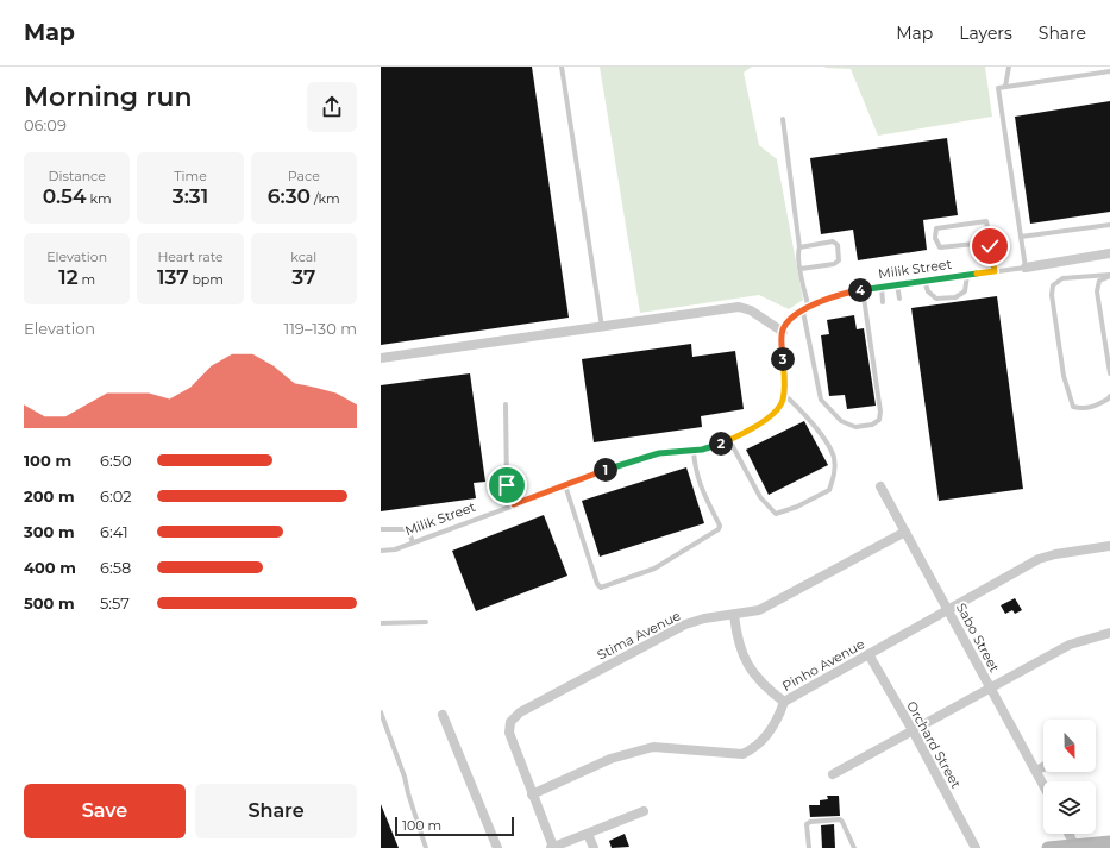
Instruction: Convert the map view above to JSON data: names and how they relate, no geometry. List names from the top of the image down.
{
  "streets": {
    "street": [
      "Milik Street",
      "Stima Avenue",
      "Sabo Street",
      "Pinho Avenue",
      "Orchard Street"
    ]
  },
  "crossings": [
    ["Stima Avenue", "Sabo Street"],
    ["Stima Avenue", "Pinho Avenue"],
    ["Sabo Street", "Pinho Avenue"],
    ["Pinho Avenue", "Orchard Street"]
  ],
  "scale_bar": "100 m",
  "north": "bottom",
  "page": {
    "header": "Map",
    "nav": ["Map", "Layers", "Share"],
    "heading": ["Morning run", "06:09"],
    "stats": [
      ["Distance", "0.54 km"],
      ["Time", "3:31"],
      ["Pace", "6:30 /km"],
      ["Elevation", "12 m"],
      ["Heart rate", "137 bpm"],
      ["kcal", "37"]
    ],
    "pins": [
      "4",
      "3",
      "2",
      "1"
    ],
    "chart": ["Elevation", "119–130 m"],
    "list": [
      {
        "name": "100 m",
        "note": "6:50"
      },
      {
        "name": "200 m",
        "note": "6:02"
      },
      {
        "name": "300 m",
        "note": "6:41"
      },
      {
        "name": "400 m",
        "note": "6:58"
      },
      {
        "name": "500 m",
        "note": "5:57"
      }
    ],
    "buttons": ["Save", "Share"],
    "scale": "100 m"
  }
}
